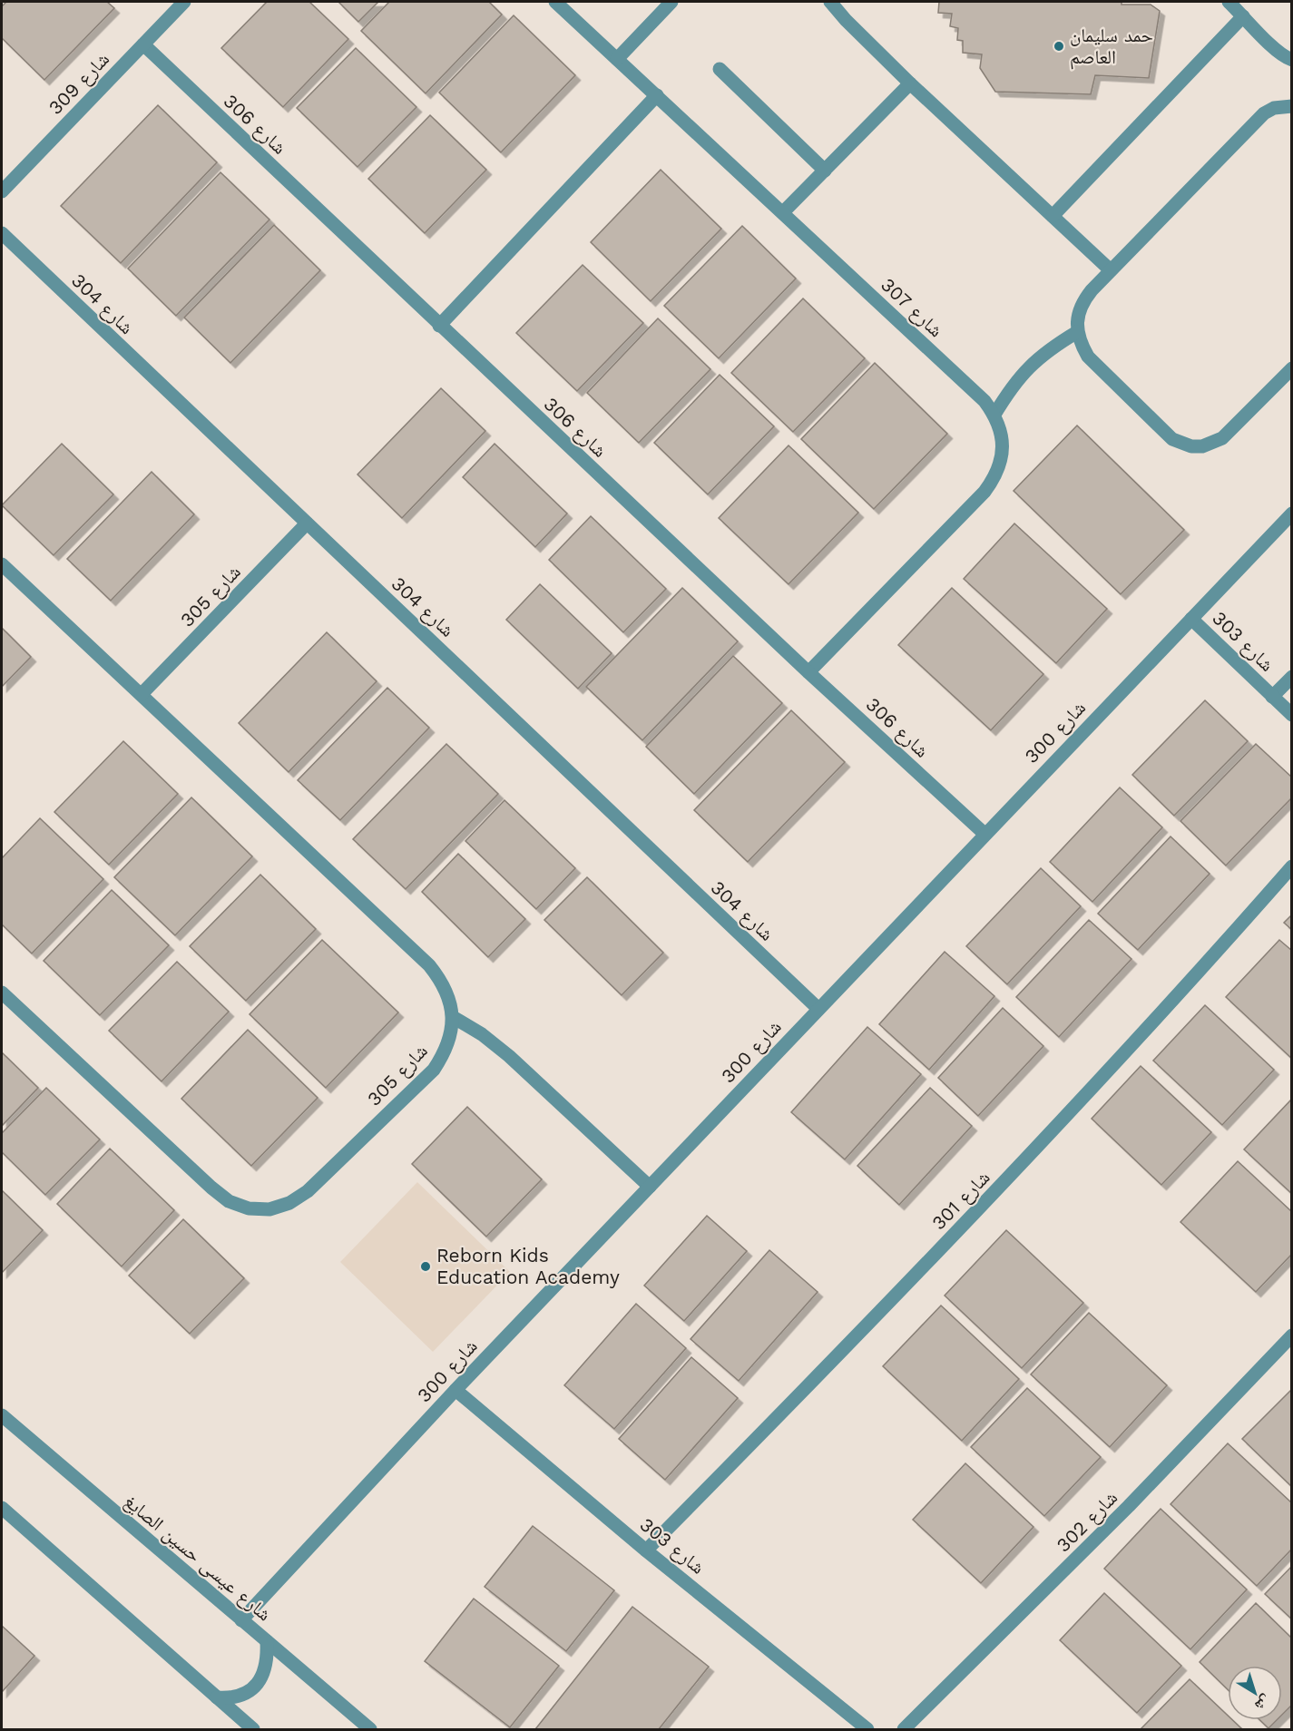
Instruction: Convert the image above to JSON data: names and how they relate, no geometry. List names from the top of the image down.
{
  "streets": {
    "street": [
      "شارع 309",
      "شارع 306",
      "شارع 304",
      "شارع 307",
      "شارع 305",
      "شارع 303",
      "شارع 300",
      "شارع 301",
      "شارع 302",
      "شارع عيسى حسين الصايغ"
    ]
  },
  "crossings": [
    ["شارع 309", "شارع 306"],
    ["شارع 306", "شارع 307"],
    ["شارع 306", "شارع 300"],
    ["شارع 304", "شارع 305"],
    ["شارع 304", "شارع 300"],
    ["شارع 303", "شارع 300"],
    ["شارع 303", "شارع 301"],
    ["شارع 300", "شارع عيسى حسين الصايغ"]
  ],
  "places": ["حمد سليمان العاصم", "Reborn Kids Education Academy"],
  "north": "bottom right"
}
